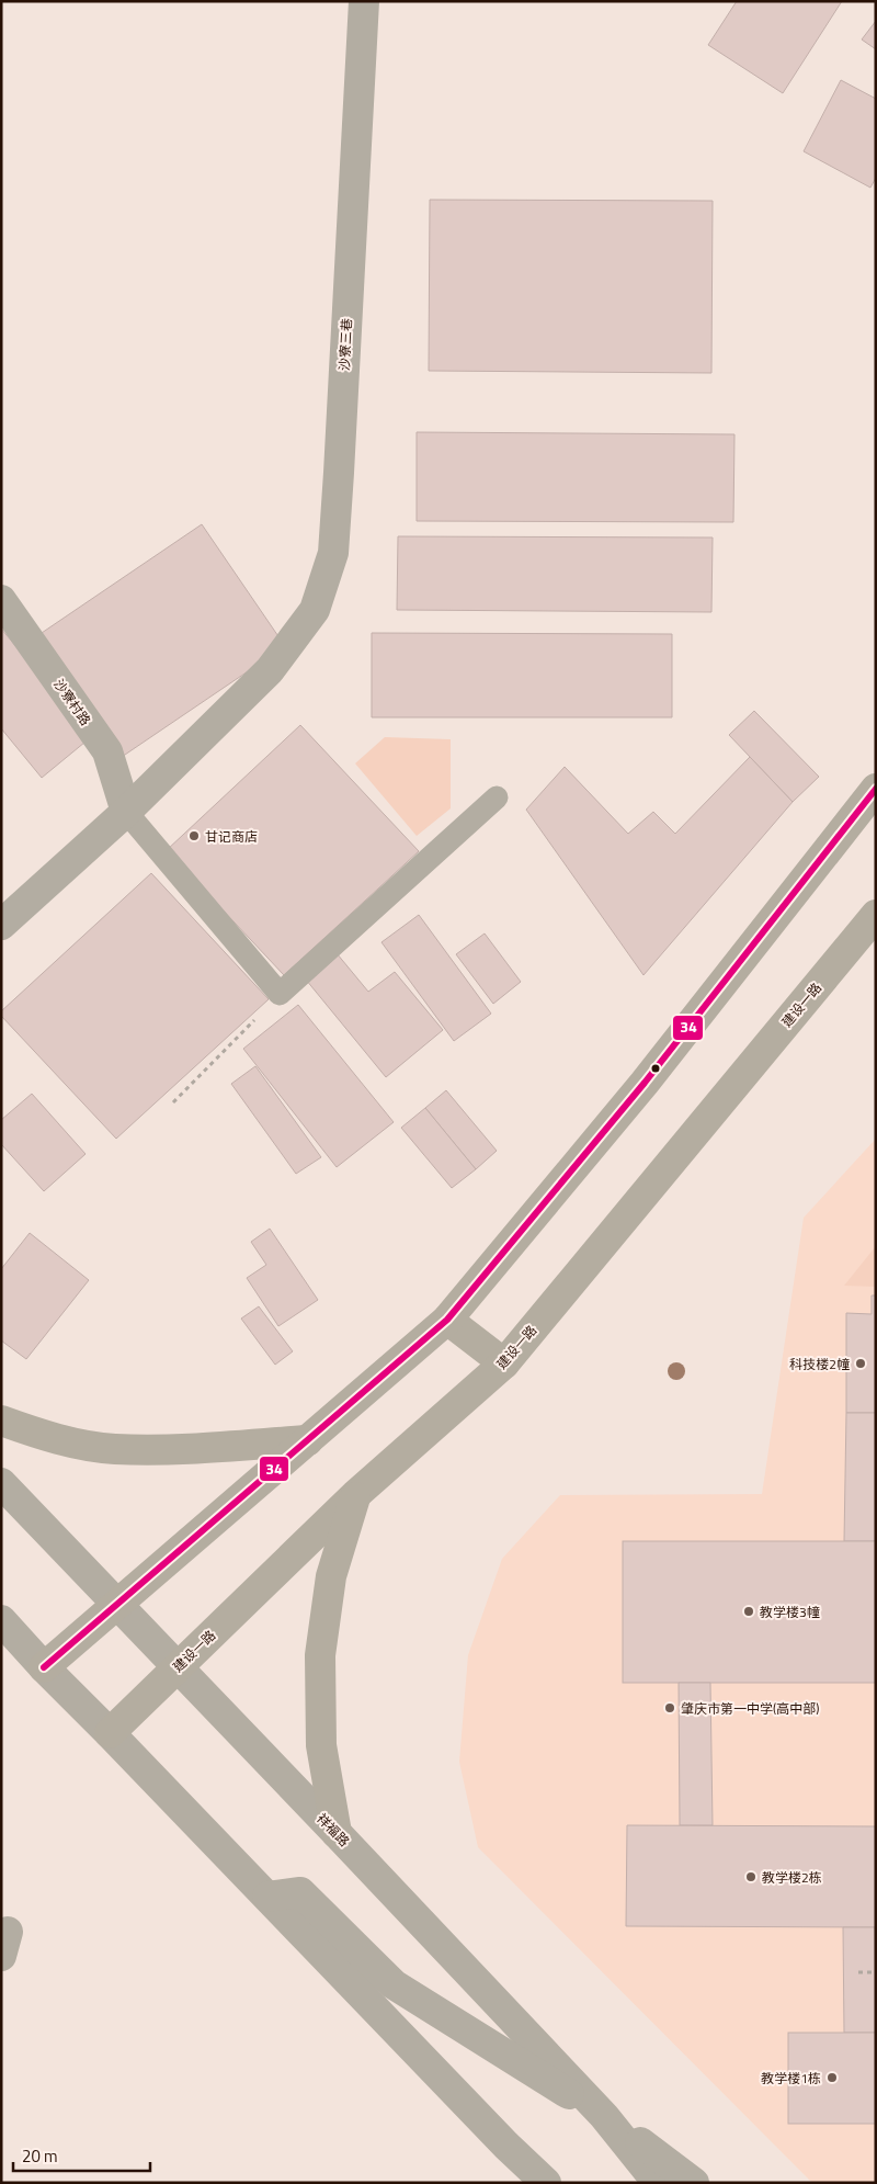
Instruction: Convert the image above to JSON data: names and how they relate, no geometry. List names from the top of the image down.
{
  "streets": {
    "main road": ["建设一路"],
    "street": ["沙寮三巷", "沙寮村路", "祥福路"]
  },
  "crossings": [
    ["沙寮三巷", "沙寮村路"],
    ["建设一路", "祥福路"]
  ],
  "places": [
    "甘记商店",
    "科技楼2幢",
    "教学楼3幢",
    "肇庆市第一中学(高中部)",
    "教学楼2栋",
    "教学楼1栋"
  ],
  "lines": ["transit line 34"],
  "scale_bar": "20 m"
}
